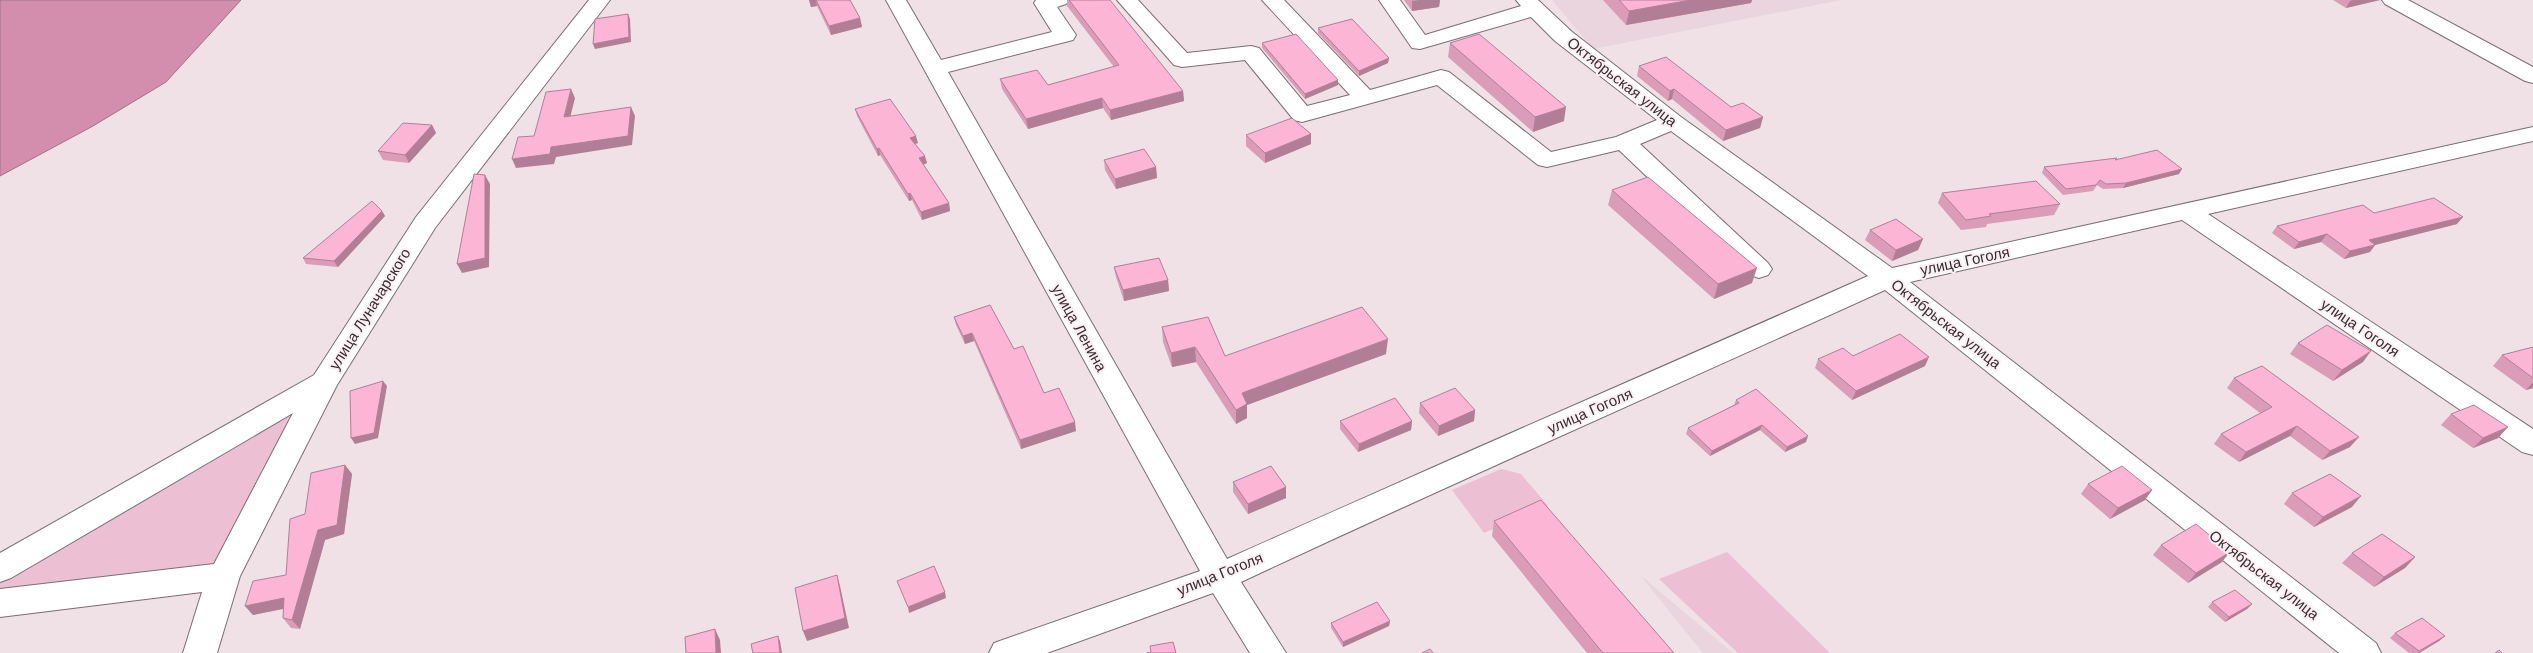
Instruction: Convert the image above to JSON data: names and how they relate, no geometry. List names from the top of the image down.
{
  "streets": {
    "street": [
      "Октябрьская улица",
      "улица Гоголя",
      "улица Луначарского",
      "улица Ленина"
    ]
  },
  "crossings": [
    ["Октябрьская улица", "улица Гоголя"],
    ["улица Гоголя", "улица Ленина"]
  ]
}
